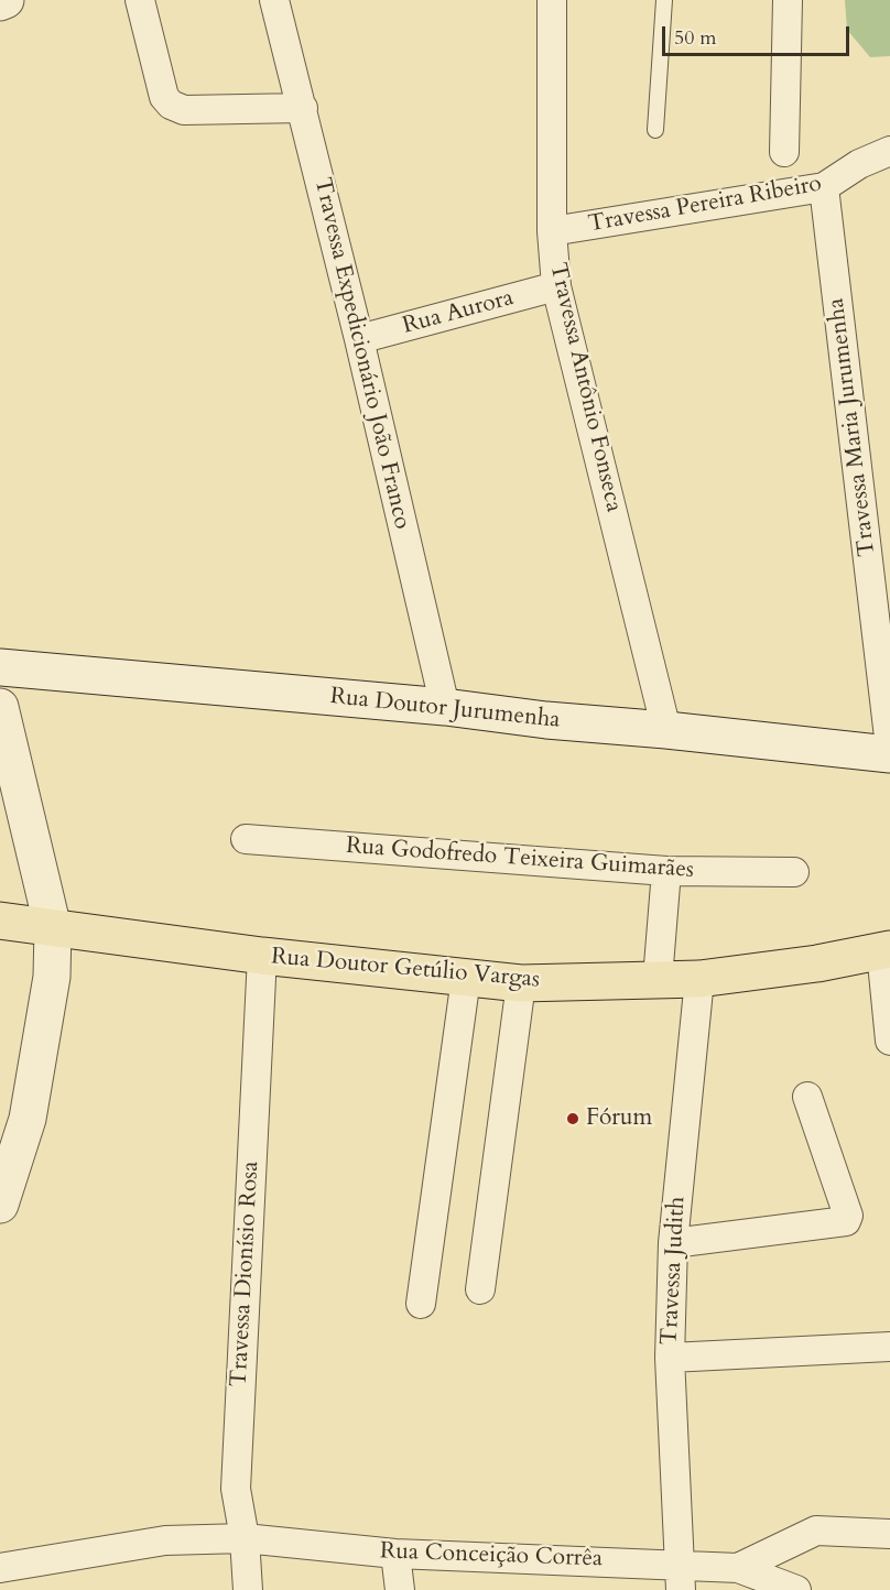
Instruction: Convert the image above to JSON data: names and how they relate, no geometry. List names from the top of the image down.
{
  "streets": {
    "main road": ["Rua Doutor Jurumenha", "Rua Doutor Getúlio Vargas"],
    "street": [
      "Travessa Pereira Ribeiro",
      "Rua Aurora",
      "Travessa Expedicionário João Franco",
      "Travessa Antônio Fonseca",
      "Travessa Maria Jurumenha",
      "Rua Godofredo Teixeira Guimarães",
      "Travessa Judith",
      "Travessa Dionísio Rosa",
      "Rua Conceição Corrêa"
    ]
  },
  "crossings": [
    ["Travessa Pereira Ribeiro", "Travessa Antônio Fonseca"],
    ["Travessa Pereira Ribeiro", "Travessa Maria Jurumenha"],
    ["Rua Aurora", "Travessa Expedicionário João Franco"],
    ["Rua Aurora", "Travessa Antônio Fonseca"],
    ["Travessa Expedicionário João Franco", "Rua Doutor Jurumenha"],
    ["Travessa Antônio Fonseca", "Rua Doutor Jurumenha"],
    ["Rua Doutor Getúlio Vargas", "Travessa Judith"],
    ["Rua Doutor Getúlio Vargas", "Travessa Dionísio Rosa"],
    ["Travessa Judith", "Rua Conceição Corrêa"],
    ["Travessa Dionísio Rosa", "Rua Conceição Corrêa"]
  ],
  "places": ["Fórum"],
  "scale_bar": "50 m"
}
